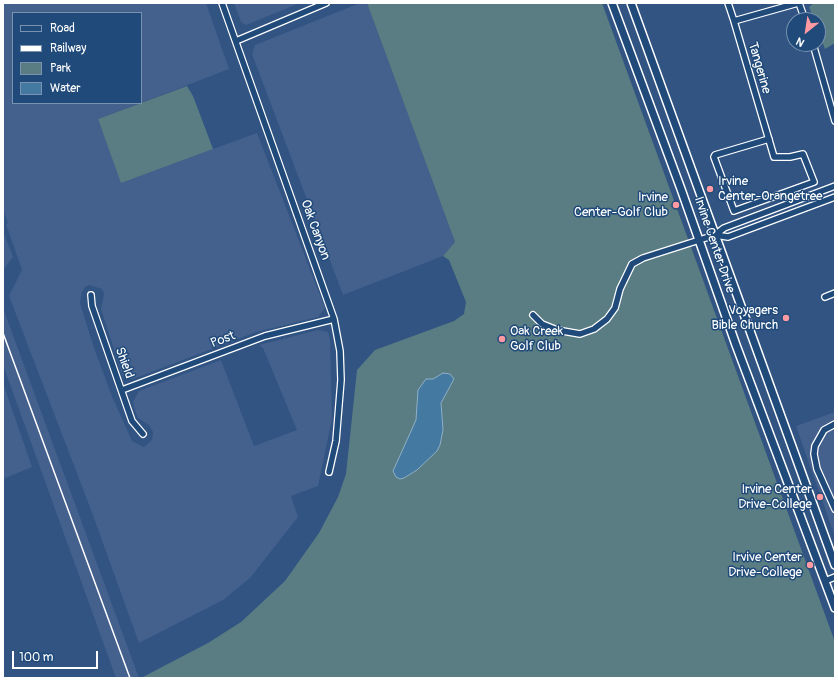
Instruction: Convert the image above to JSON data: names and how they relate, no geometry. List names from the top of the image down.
{
  "streets": {
    "main road": ["Irvine Center Drive"],
    "street": [
      "Tangerine",
      "Oak Canyon",
      "Post",
      "Shield"
    ]
  },
  "crossings": [
    ["Oak Canyon", "Post"],
    ["Post", "Shield"]
  ],
  "places": [
    "Irvine Center-Orangetree",
    "Irvine Center-Golf Club",
    "Voyagers Bible Church",
    "Oak Creek Golf Club",
    "Irvine Center Drive-College",
    "Irvive Center Drive-College"
  ],
  "legend": [
    "Road",
    "Railway",
    "Park",
    "Water"
  ],
  "scale_bar": "100 m",
  "north": "bottom left"
}
